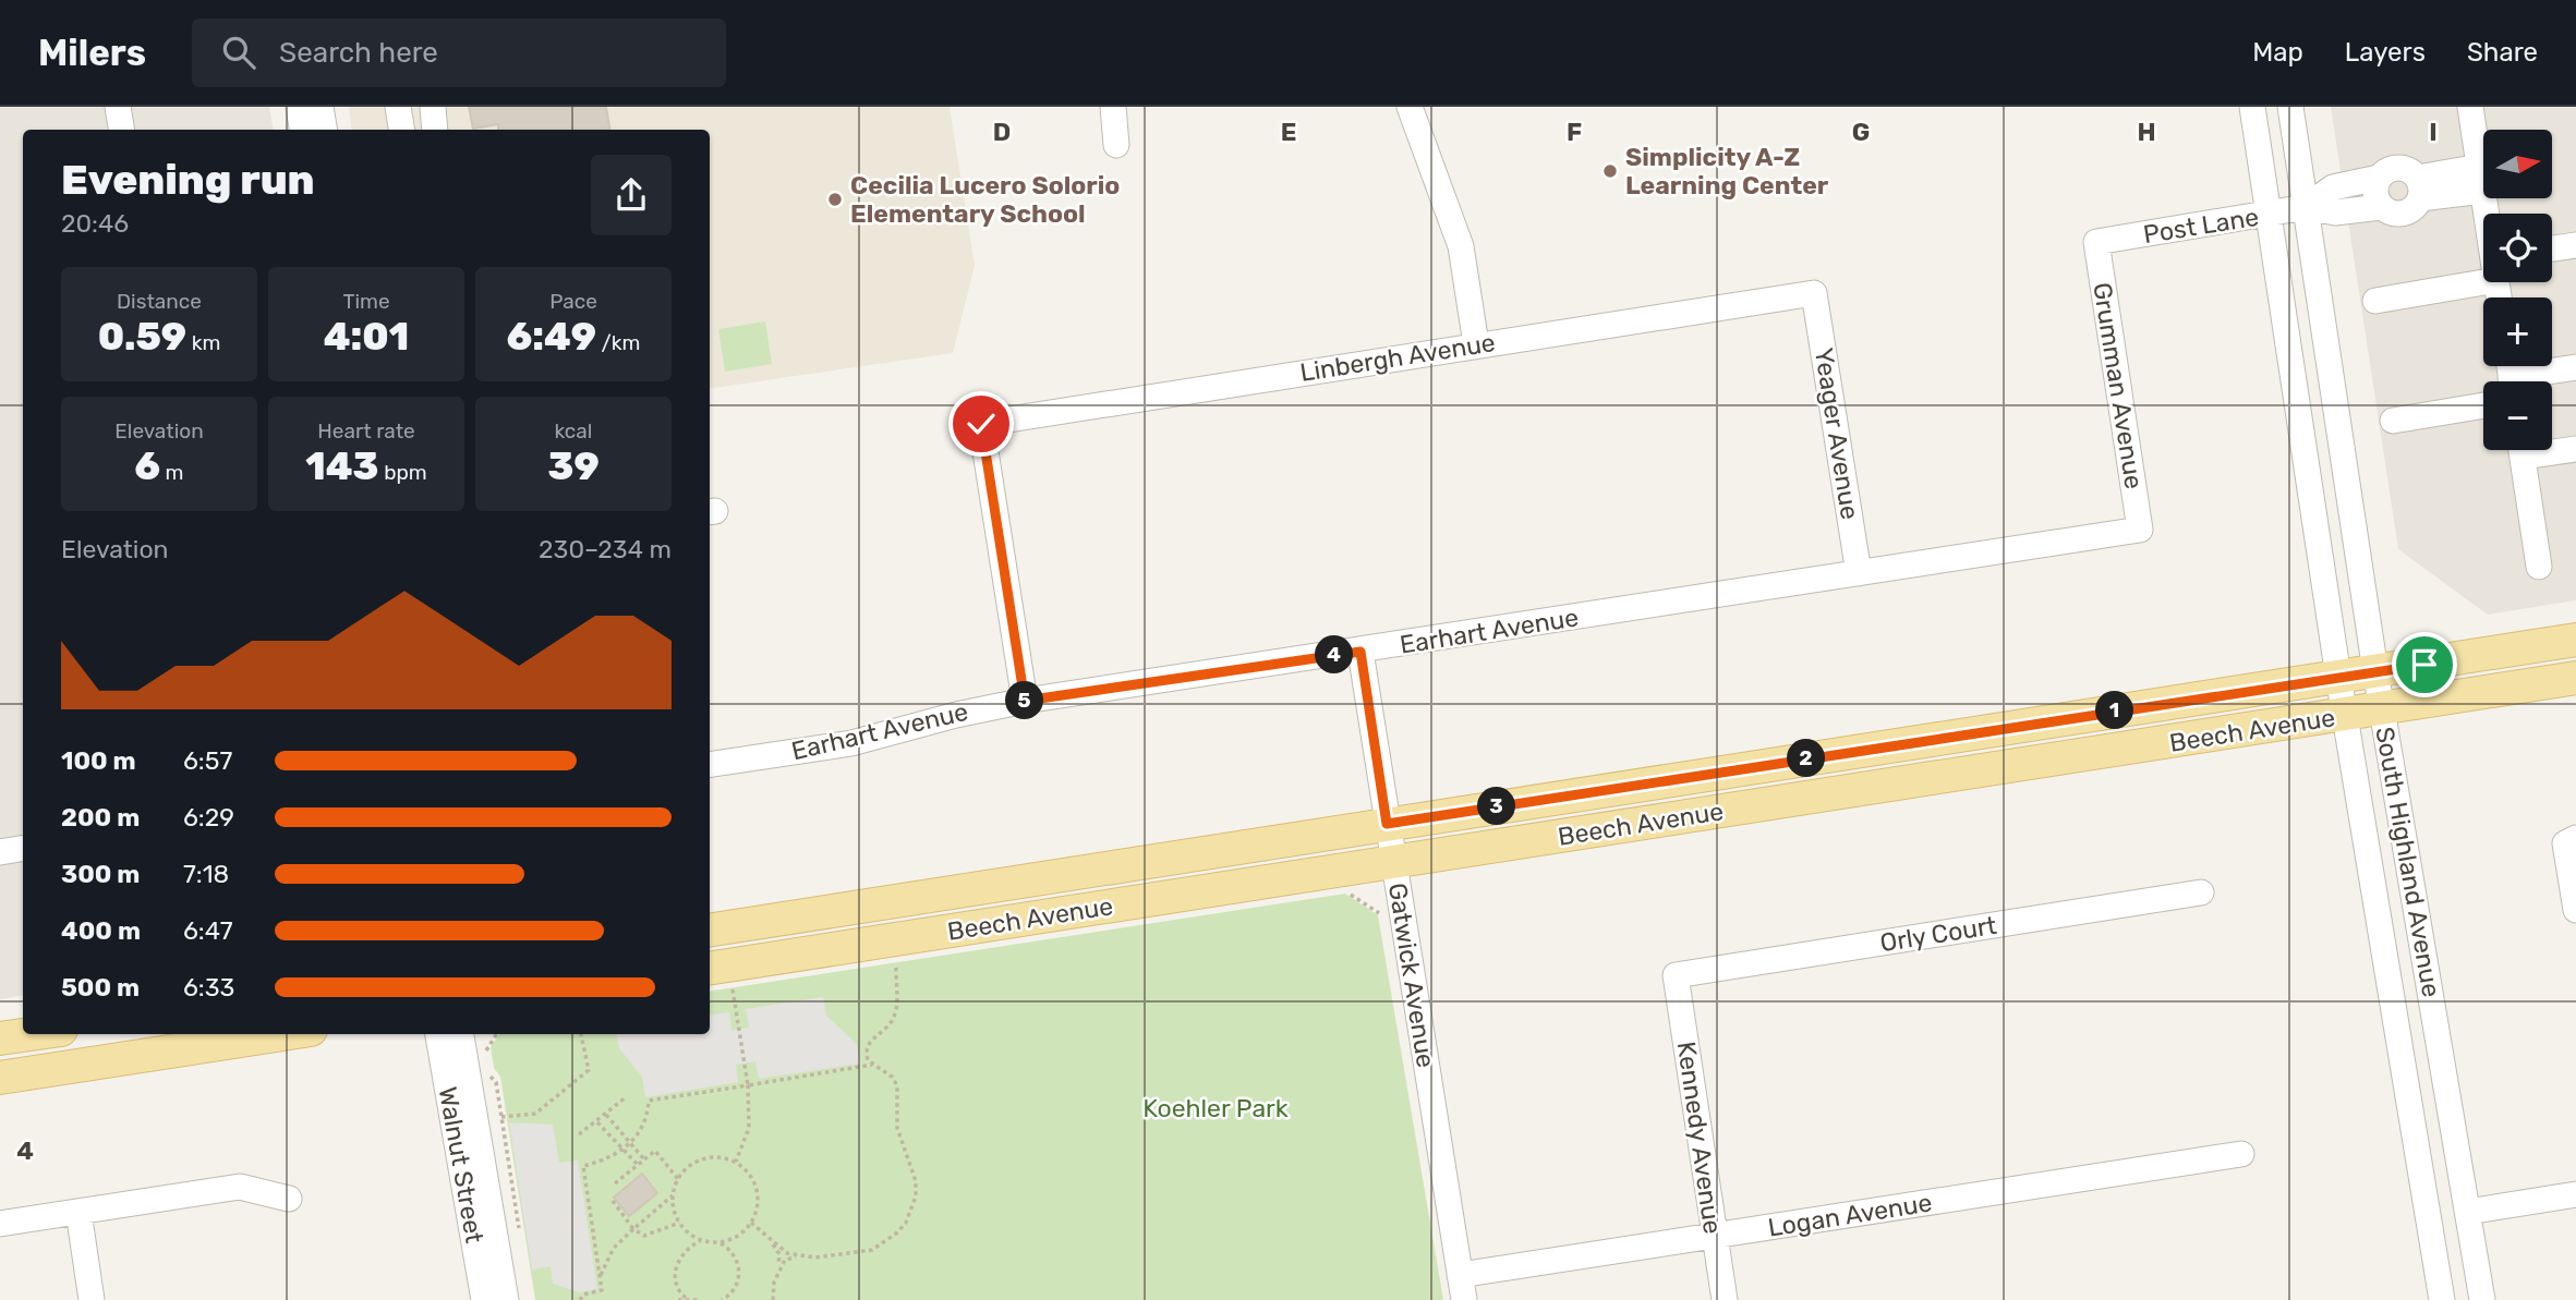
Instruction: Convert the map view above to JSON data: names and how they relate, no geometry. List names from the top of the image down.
{
  "streets": {
    "main road": ["Beech Avenue"],
    "street": [
      "Post Lane",
      "Linbergh Avenue",
      "Grumman Avenue",
      "Yeager Avenue",
      "Earhart Avenue",
      "South Highland Avenue",
      "Orly Court",
      "Gatwick Avenue",
      "Kennedy Avenue",
      "Walnut Street",
      "Logan Avenue"
    ]
  },
  "crossings": [
    ["Post Lane", "Grumman Avenue"],
    ["Post Lane", "South Highland Avenue"],
    ["Linbergh Avenue", "Yeager Avenue"],
    ["Linbergh Avenue", "Earhart Avenue"],
    ["Grumman Avenue", "Earhart Avenue"],
    ["Yeager Avenue", "Earhart Avenue"],
    ["Earhart Avenue", "Gatwick Avenue"],
    ["Beech Avenue", "South Highland Avenue"],
    ["Beech Avenue", "Gatwick Avenue"],
    ["Orly Court", "Kennedy Avenue"],
    ["Gatwick Avenue", "Logan Avenue"],
    ["Kennedy Avenue", "Logan Avenue"]
  ],
  "parks": ["Koehler Park"],
  "places": ["Simplicity A-Z Learning Center", "Cecilia Lucero Solorio Elementary School"],
  "north": "right",
  "page": {
    "header": "Milers",
    "search": "Search here",
    "nav": ["Map", "Layers", "Share"],
    "map_buttons": ["+", "−"],
    "heading": ["Evening run", "20:46"],
    "stats": [
      ["Distance", "0.59 km"],
      ["Time", "4:01"],
      ["Pace", "6:49 /km"],
      ["Elevation", "6 m"],
      ["Heart rate", "143 bpm"],
      ["kcal", "39"]
    ],
    "chart": ["Elevation", "230–234 m"],
    "pins": [
      "4",
      "5",
      "1",
      "2",
      "3"
    ],
    "list": [
      {
        "name": "100 m",
        "note": "6:57"
      },
      {
        "name": "200 m",
        "note": "6:29"
      },
      {
        "name": "300 m",
        "note": "7:18"
      },
      {
        "name": "400 m",
        "note": "6:47"
      },
      {
        "name": "500 m",
        "note": "6:33"
      }
    ]
  },
  "grid": {
    "columns": [
      "D",
      "E",
      "F",
      "G",
      "H",
      "I"
    ],
    "rows": ["4"]
  }
}
